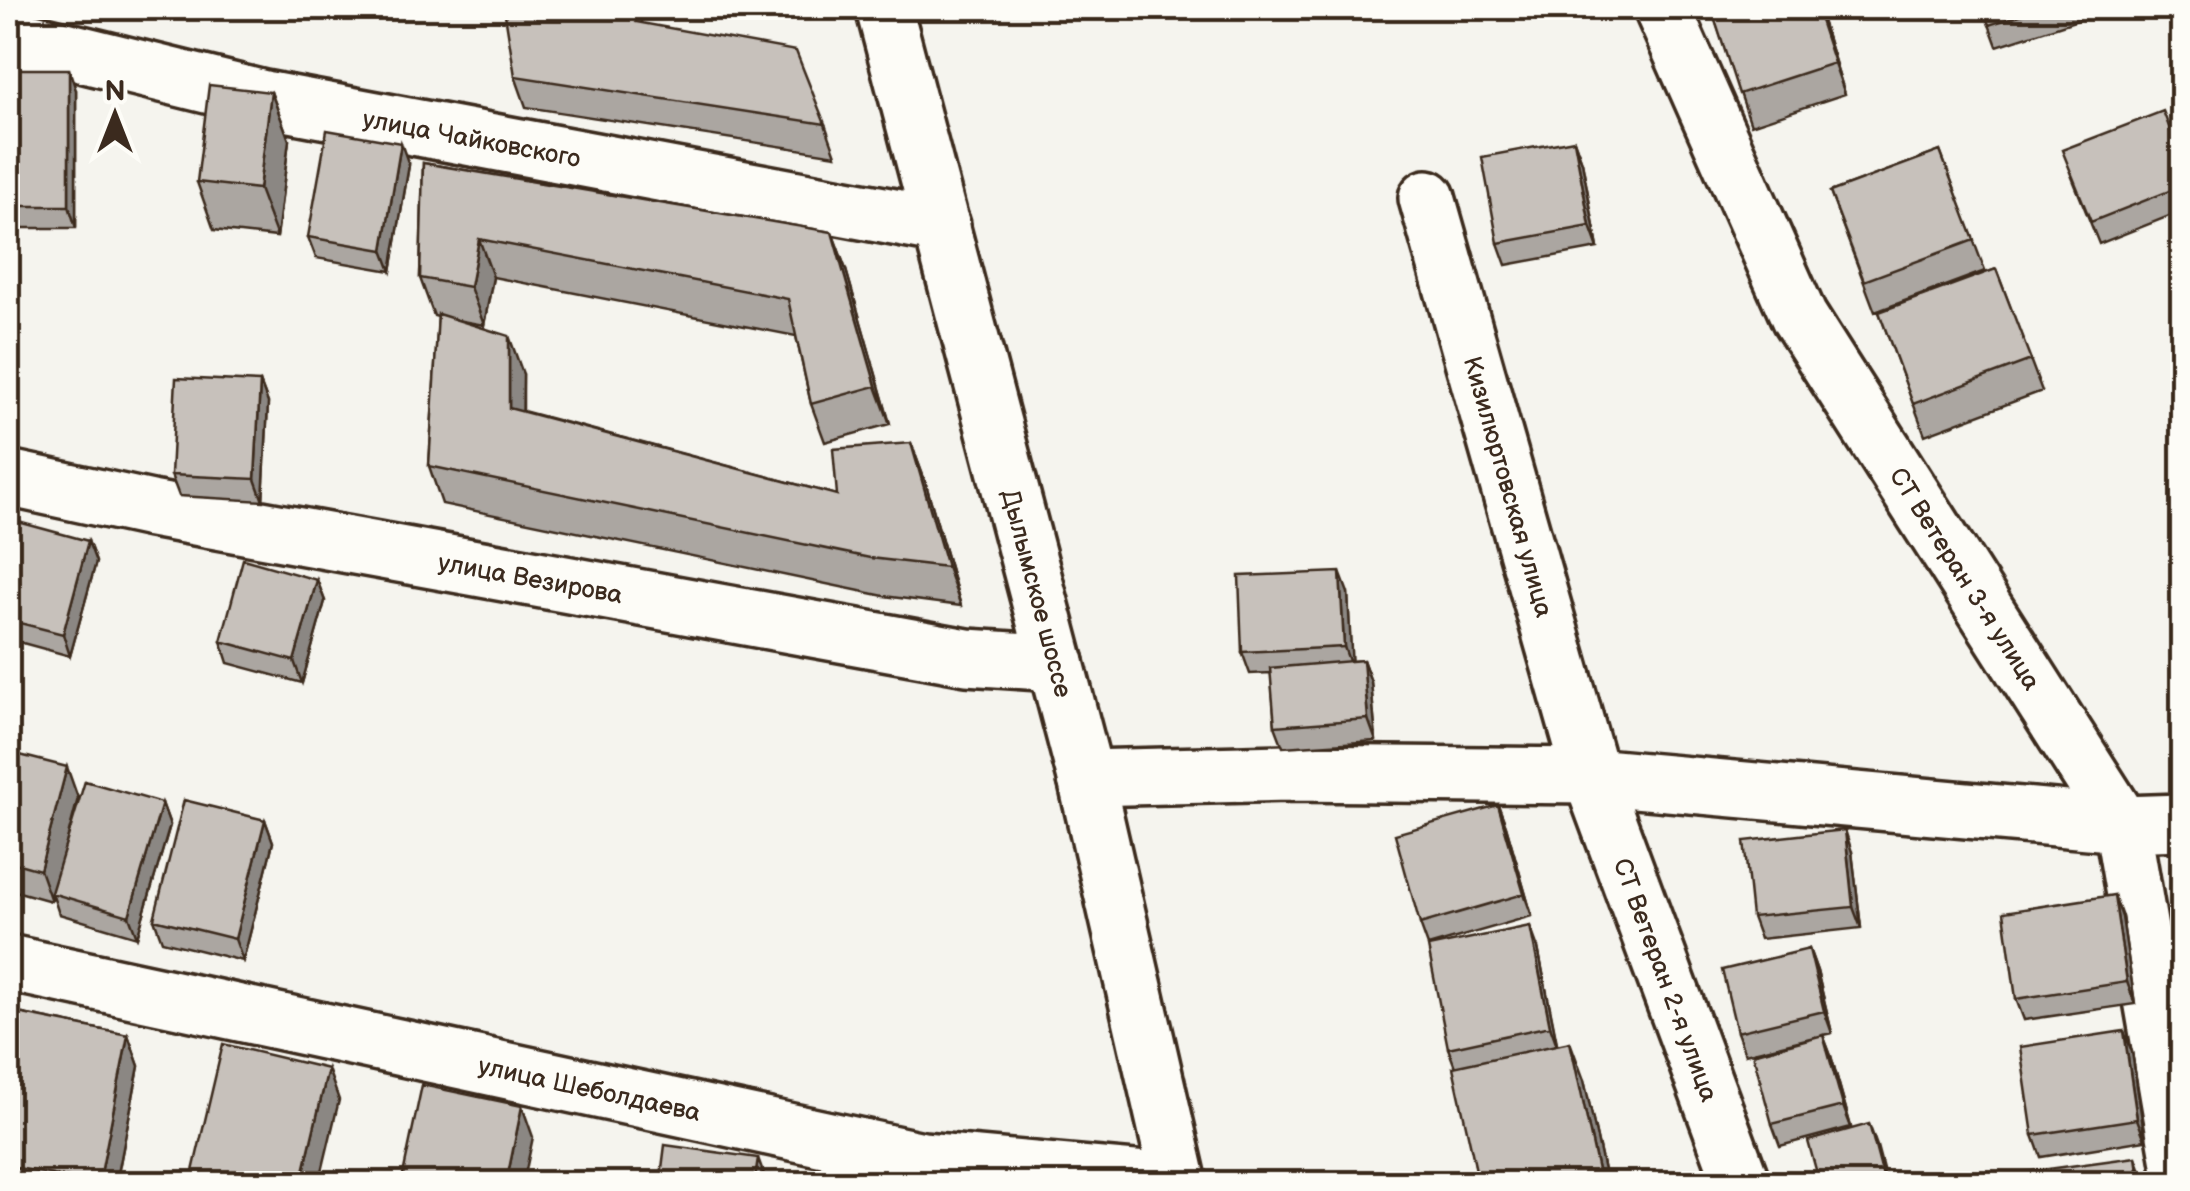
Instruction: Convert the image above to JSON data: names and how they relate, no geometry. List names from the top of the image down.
{
  "streets": {
    "street": [
      "улица Чайковского",
      "Кизилюртовская улица",
      "улица Везирова",
      "СТ Ветеран 3-я улица",
      "Дылымское шоссе",
      "СТ Ветеран 2-я улица",
      "улица Шеболдаева"
    ]
  },
  "crossings": [
    ["улица Чайковского", "Дылымское шоссе"],
    ["Кизилюртовская улица", "СТ Ветеран 2-я улица"],
    ["улица Везирова", "Дылымское шоссе"],
    ["Дылымское шоссе", "улица Шеболдаева"]
  ],
  "north": "top"
}
